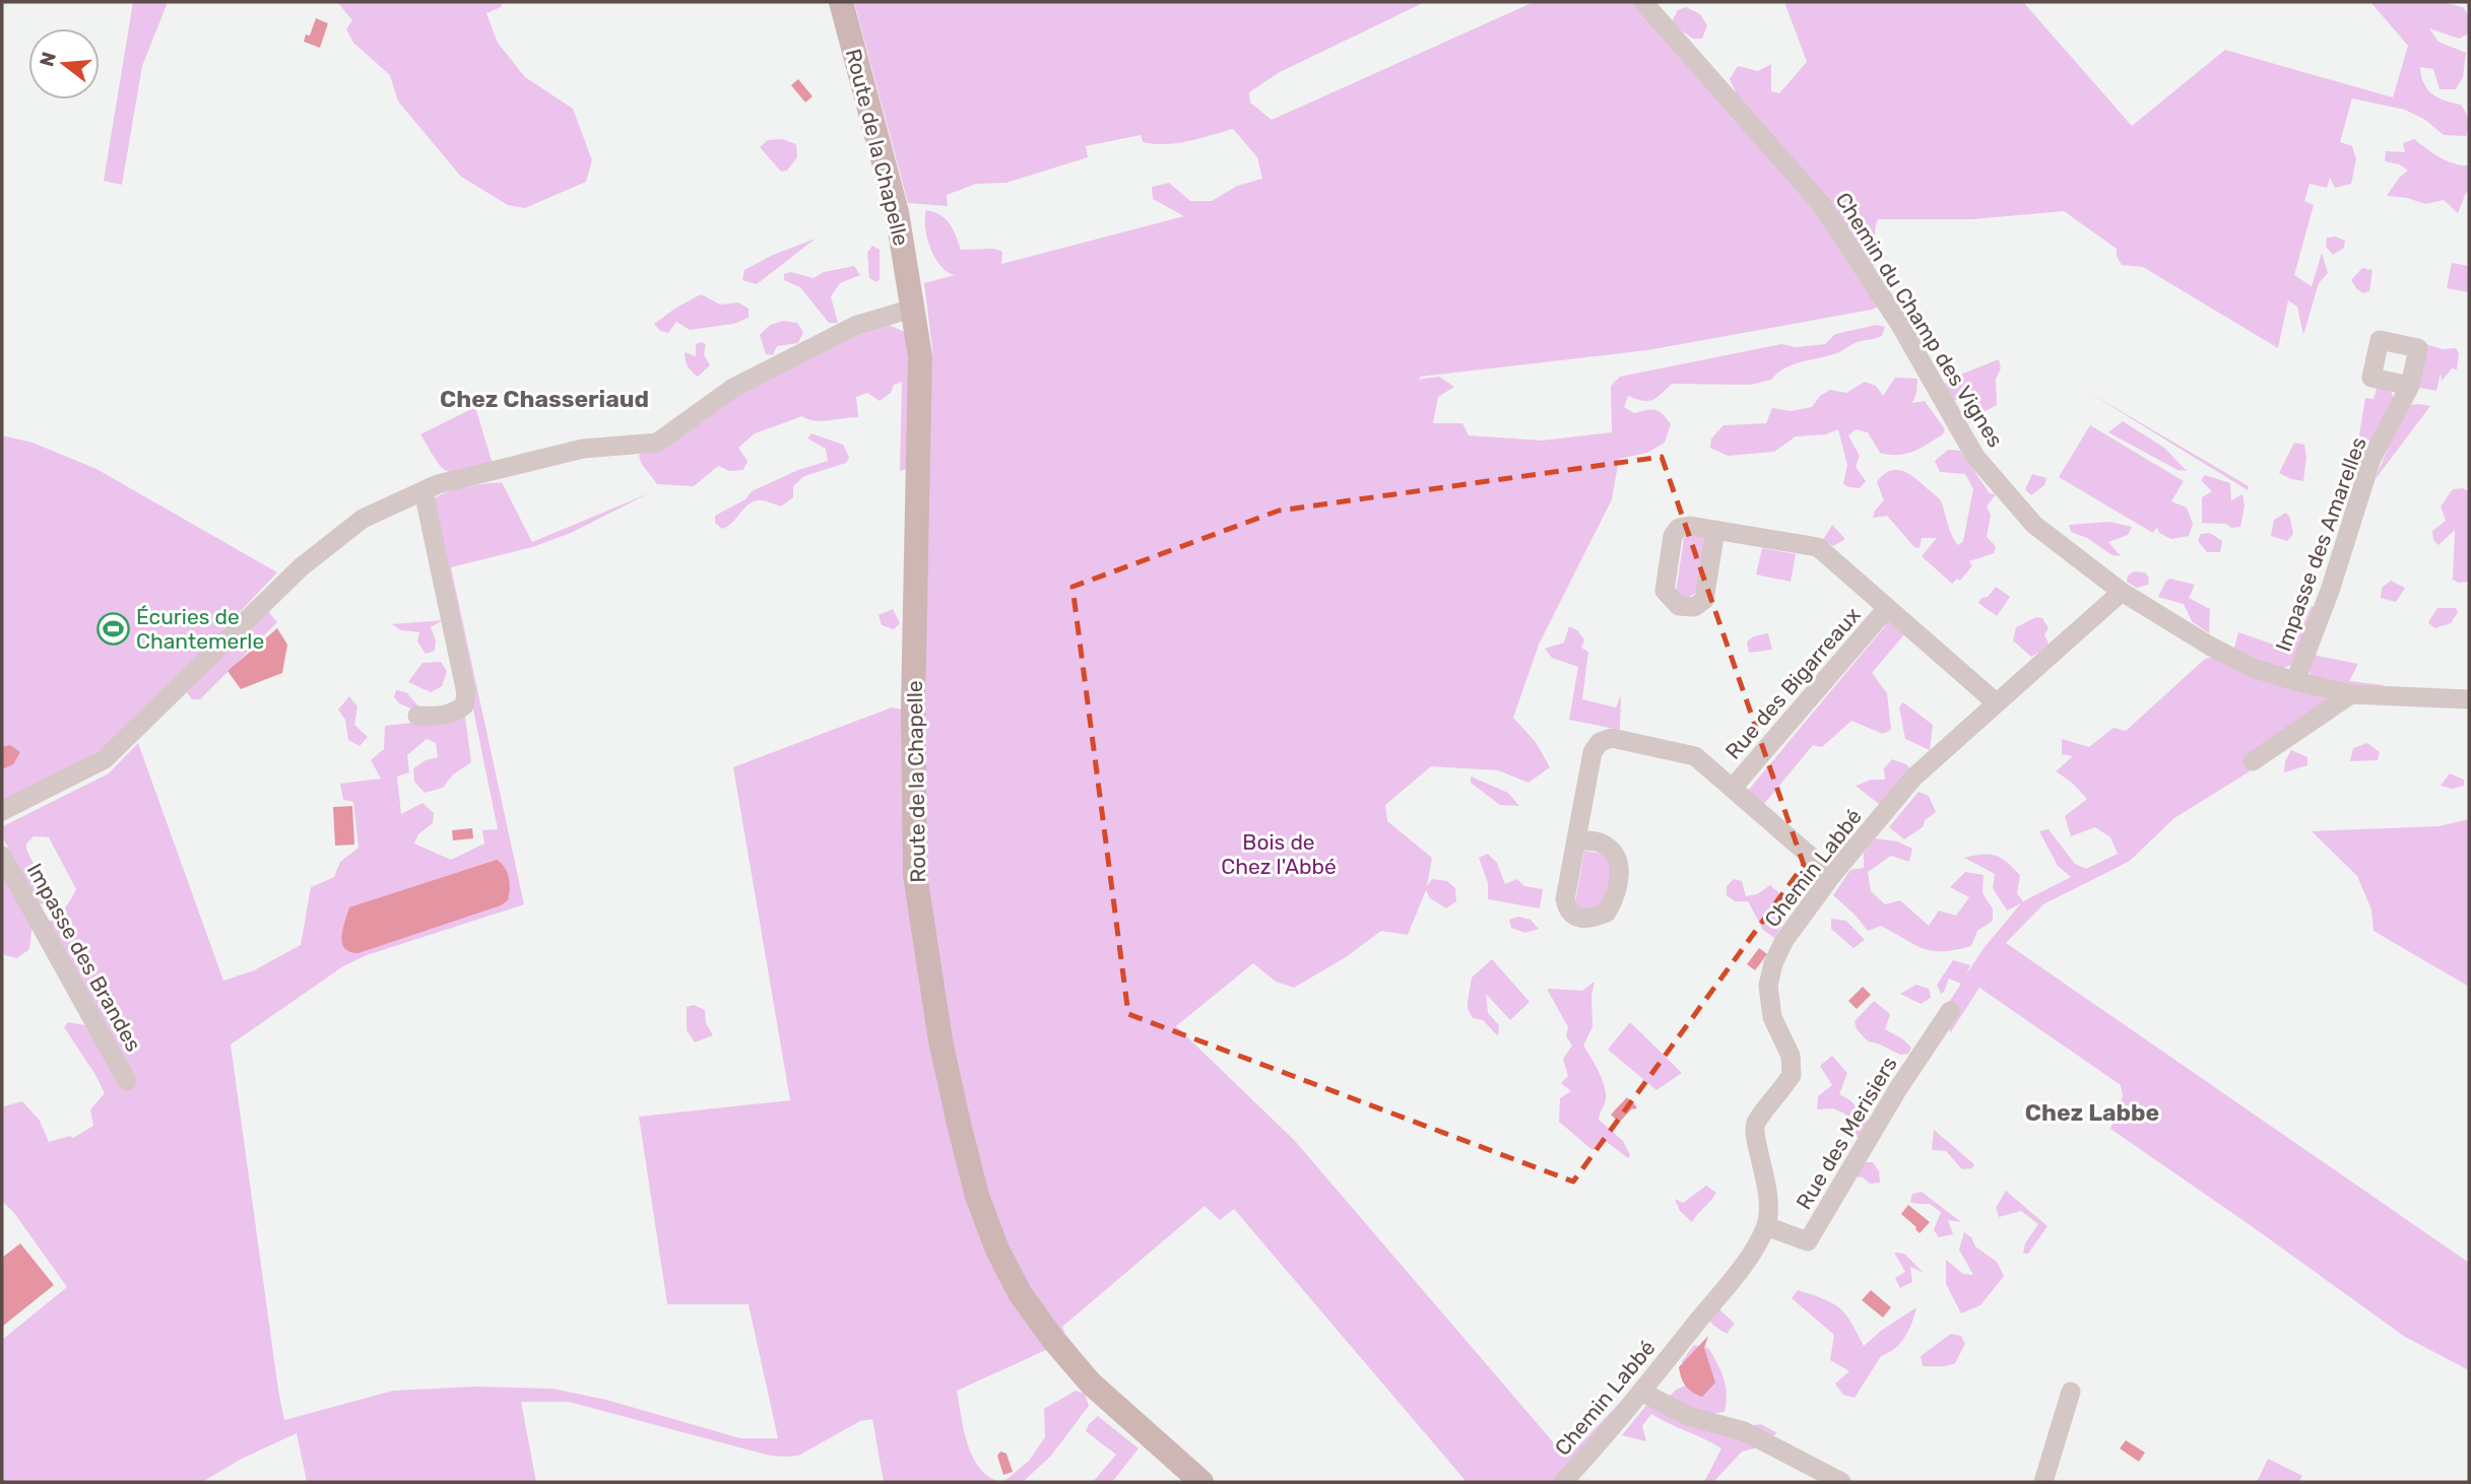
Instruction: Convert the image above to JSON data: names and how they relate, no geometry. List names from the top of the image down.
{
  "streets": {
    "main road": ["Route de la Chapelle"],
    "street": [
      "Chemin du Champ des Vignes",
      "Impasse des Amarelles",
      "Rue des Bigarreaux",
      "Chemin Labbé",
      "Impasse des Brandes",
      "Rue des Merisiers"
    ]
  },
  "crossings": [
    ["Chemin du Champ des Vignes", "Impasse des Amarelles"],
    ["Chemin du Champ des Vignes", "Chemin Labbé"],
    ["Chemin Labbé", "Rue des Merisiers"]
  ],
  "districts": ["Chez Chasseriaud", "Chez Labbe"],
  "parks": ["Bois de Chez l'Abbé"],
  "places": {
    "sports": ["Écuries de Chantemerle"]
  },
  "north": "left"
}
